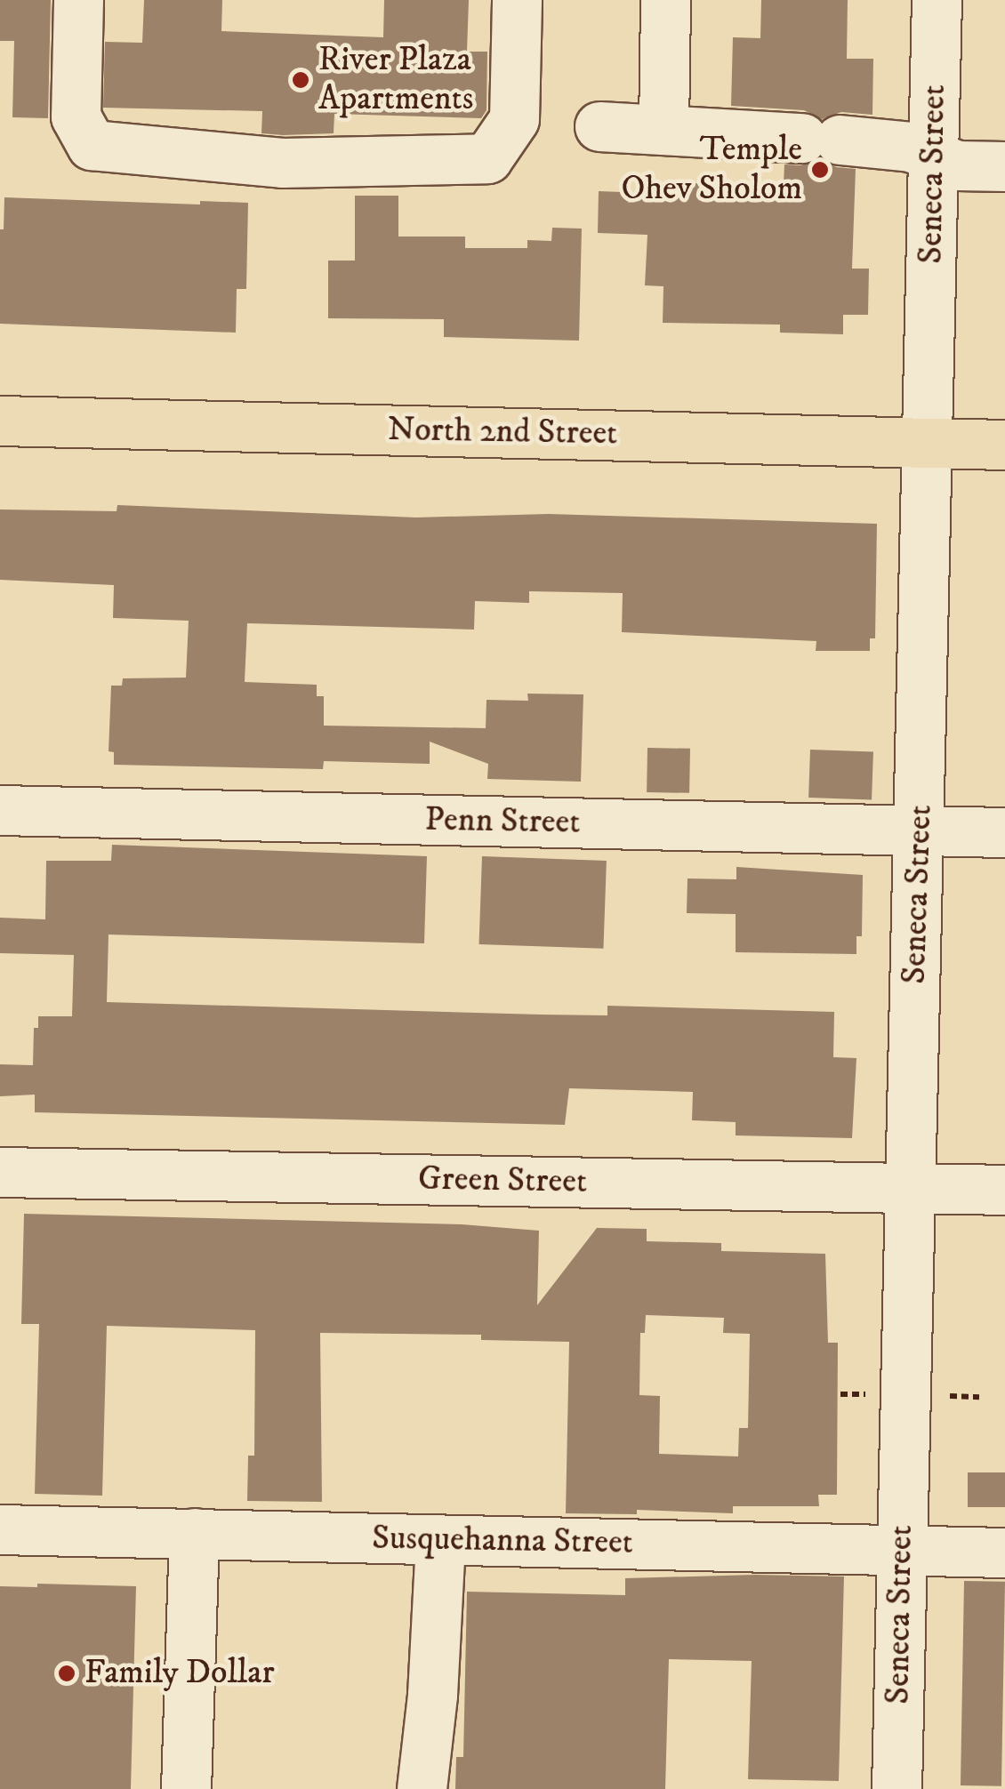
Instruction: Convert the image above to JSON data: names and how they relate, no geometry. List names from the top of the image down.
{
  "streets": {
    "main road": ["North 2nd Street"],
    "street": [
      "Seneca Street",
      "Penn Street",
      "Green Street",
      "Susquehanna Street"
    ]
  },
  "crossings": [
    ["Seneca Street", "North 2nd Street"],
    ["Seneca Street", "Penn Street"],
    ["Seneca Street", "Green Street"],
    ["Seneca Street", "Susquehanna Street"]
  ],
  "places": ["River Plaza Apartments", "Temple Ohev Sholom", "Family Dollar"]
}
